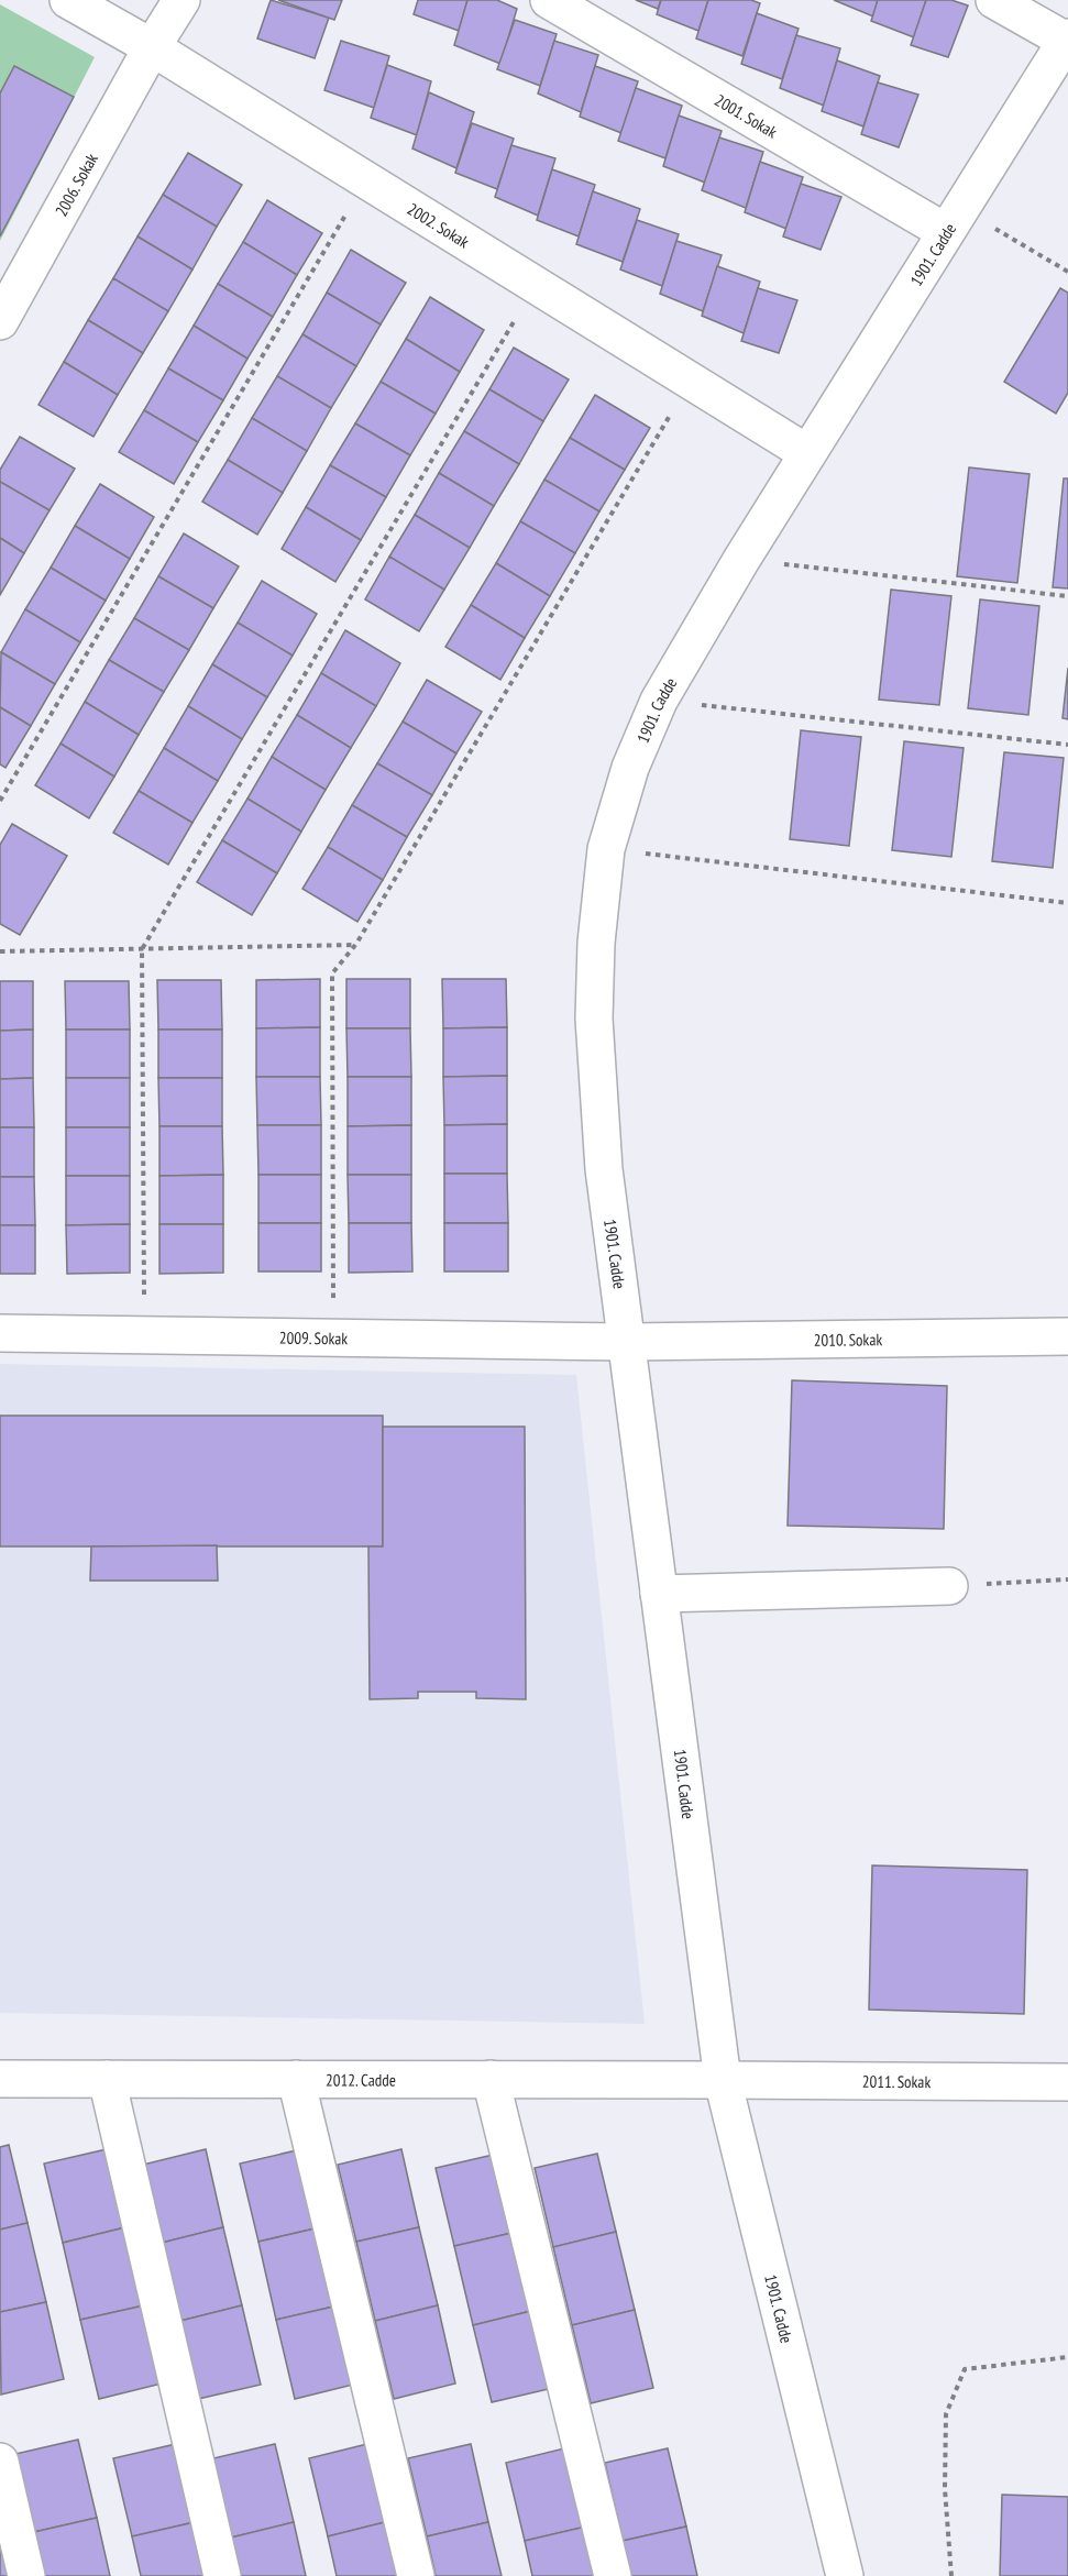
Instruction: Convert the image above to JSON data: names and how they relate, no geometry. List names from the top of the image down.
{
  "streets": {
    "street": [
      "2001. Sokak",
      "2006. Sokak",
      "2002. Sokak",
      "1901. Cadde",
      "2009. Sokak",
      "2010. Sokak",
      "2012. Cadde",
      "2011. Sokak"
    ]
  },
  "crossings": [
    ["2001. Sokak", "1901. Cadde"],
    ["2006. Sokak", "2002. Sokak"],
    ["2002. Sokak", "1901. Cadde"],
    ["1901. Cadde", "2009. Sokak"],
    ["1901. Cadde", "2010. Sokak"],
    ["1901. Cadde", "2012. Cadde"],
    ["1901. Cadde", "2011. Sokak"],
    ["2009. Sokak", "2010. Sokak"],
    ["2012. Cadde", "2011. Sokak"]
  ]
}
